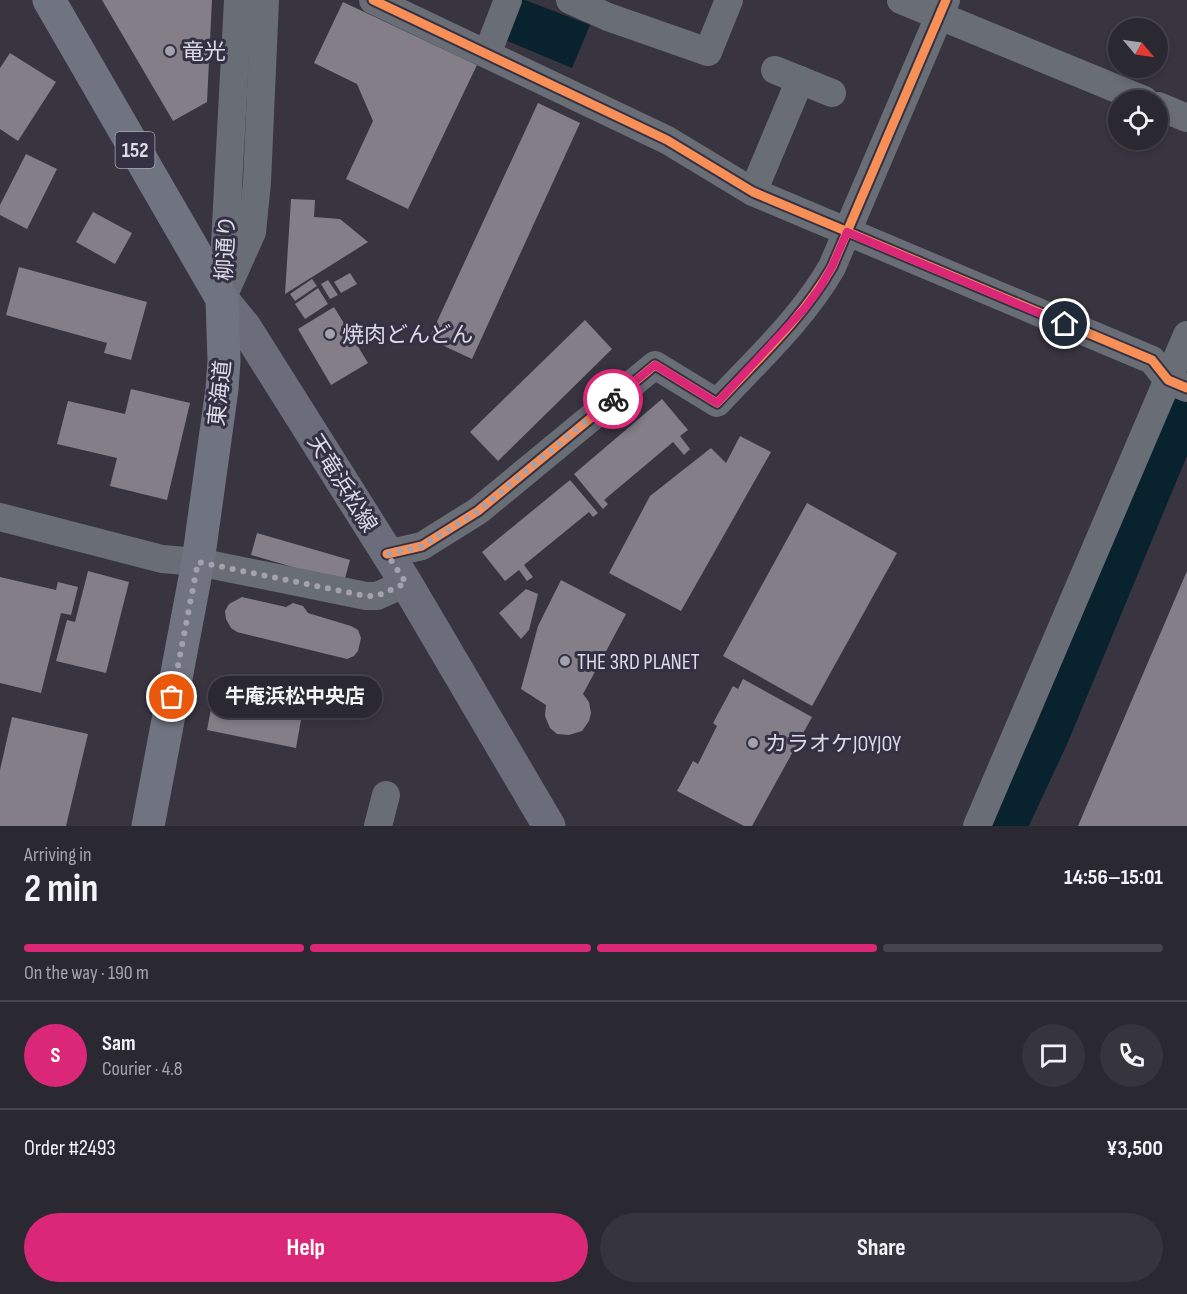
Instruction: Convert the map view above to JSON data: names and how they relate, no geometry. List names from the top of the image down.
{
  "streets": {
    "highway": ["152", "東海道"],
    "main road": ["天竜浜松線"],
    "street": ["柳通り"]
  },
  "crossings": [
    ["柳通り", "東海道"],
    ["柳通り", "天竜浜松線"],
    ["東海道", "天竜浜松線"]
  ],
  "places": [
    "竜光",
    "焼肉どんどん",
    "THE 3RD PLANET",
    "牛庵浜松中央店",
    "カラオケJOYJOY"
  ],
  "north": "bottom right",
  "page": {
    "bubble": "牛庵浜松中央店",
    "heading": ["2 min", "Arriving in", "14:56–15:01"],
    "panel": [
      "Sam",
      "Courier · 4.8",
      "Order #2493",
      "¥3,500"
    ],
    "bar": "On the way · 190 m",
    "round": "S",
    "buttons": ["Help", "Share"]
  }
}
